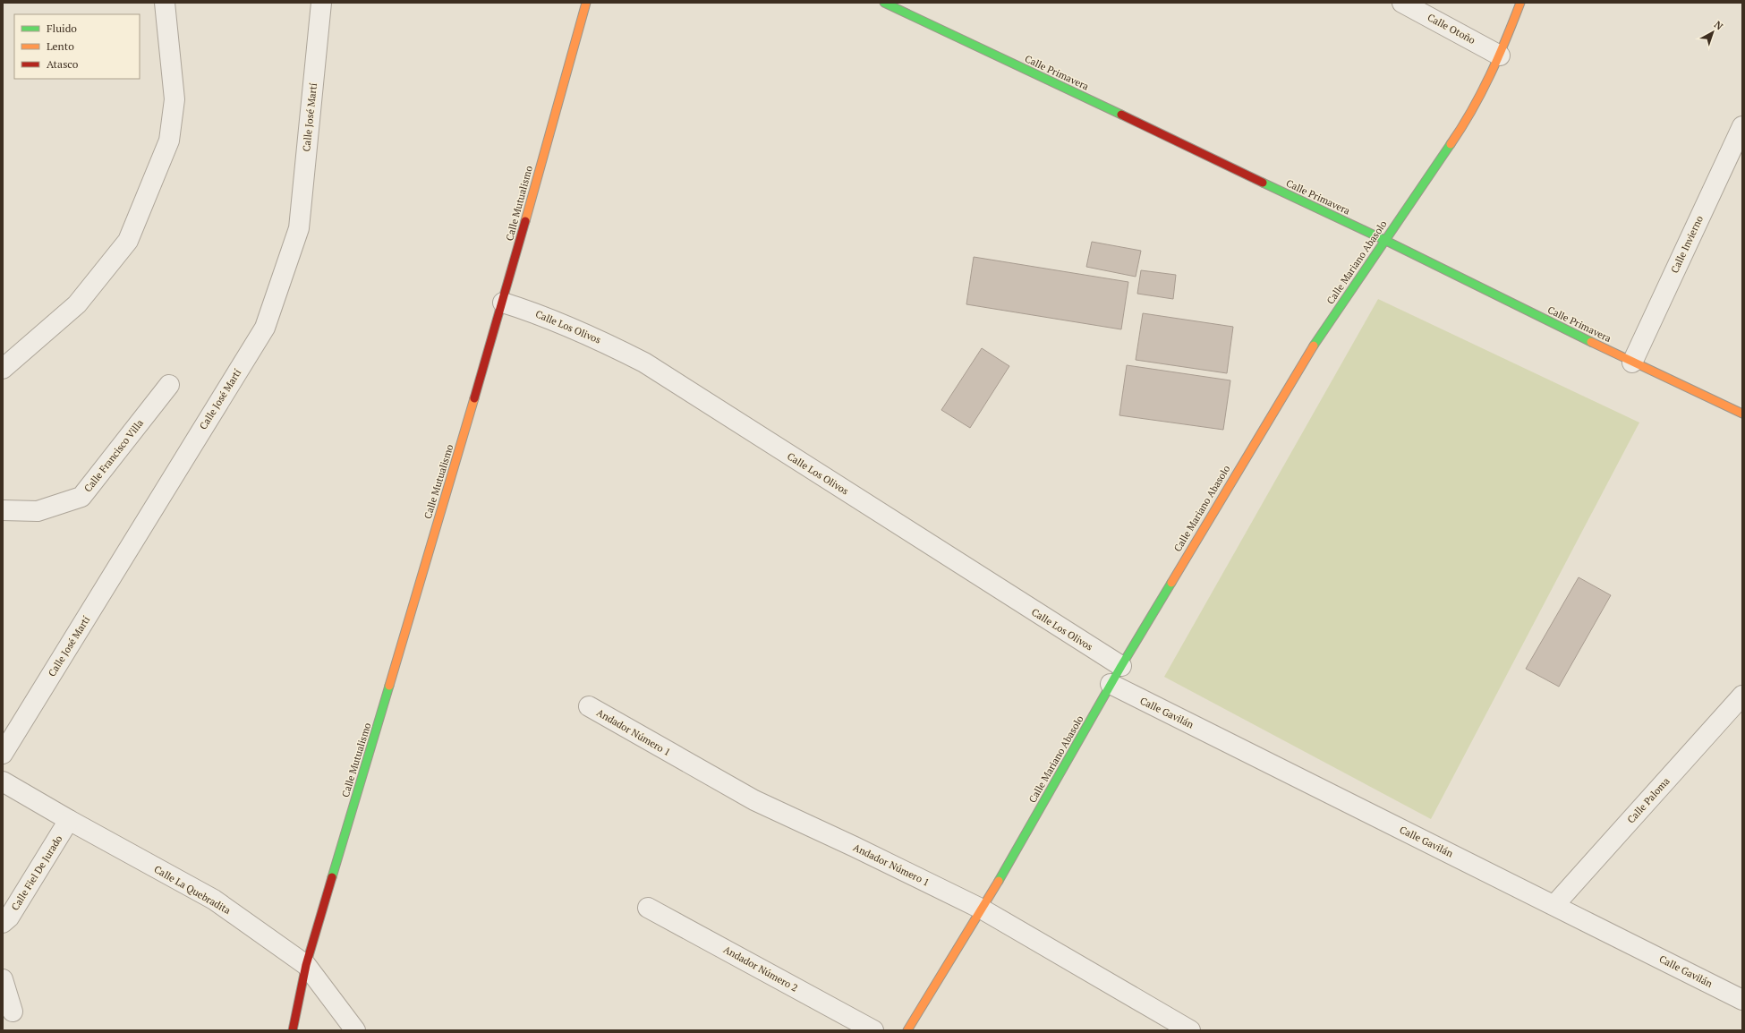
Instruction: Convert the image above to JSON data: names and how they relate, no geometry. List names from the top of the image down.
{
  "streets": {
    "street": [
      "Calle Otoño",
      "Calle Primavera",
      "Calle José Martí",
      "Calle Mutualismo",
      "Calle Invierno",
      "Calle Mariano Abasolo",
      "Calle Los Olivos",
      "Calle Francisco Villa",
      "Calle Gavilán",
      "Andador Número 1",
      "Calle Paloma",
      "Calle Fiel De Jurado",
      "Calle La Quebradita",
      "Andador Número 2"
    ]
  },
  "crossings": [
    ["Calle Otoño", "Calle Mariano Abasolo"],
    ["Calle Primavera", "Calle Invierno"],
    ["Calle Primavera", "Calle Mariano Abasolo"],
    ["Calle Mutualismo", "Calle Los Olivos"],
    ["Calle Mutualismo", "Calle La Quebradita"],
    ["Calle Mariano Abasolo", "Calle Los Olivos"],
    ["Calle Mariano Abasolo", "Calle Gavilán"],
    ["Calle Mariano Abasolo", "Andador Número 1"],
    ["Calle Gavilán", "Calle Paloma"],
    ["Calle Fiel De Jurado", "Calle La Quebradita"]
  ],
  "legend": ["Fluido", "Lento", "Atasco"],
  "north": "top right"
}
